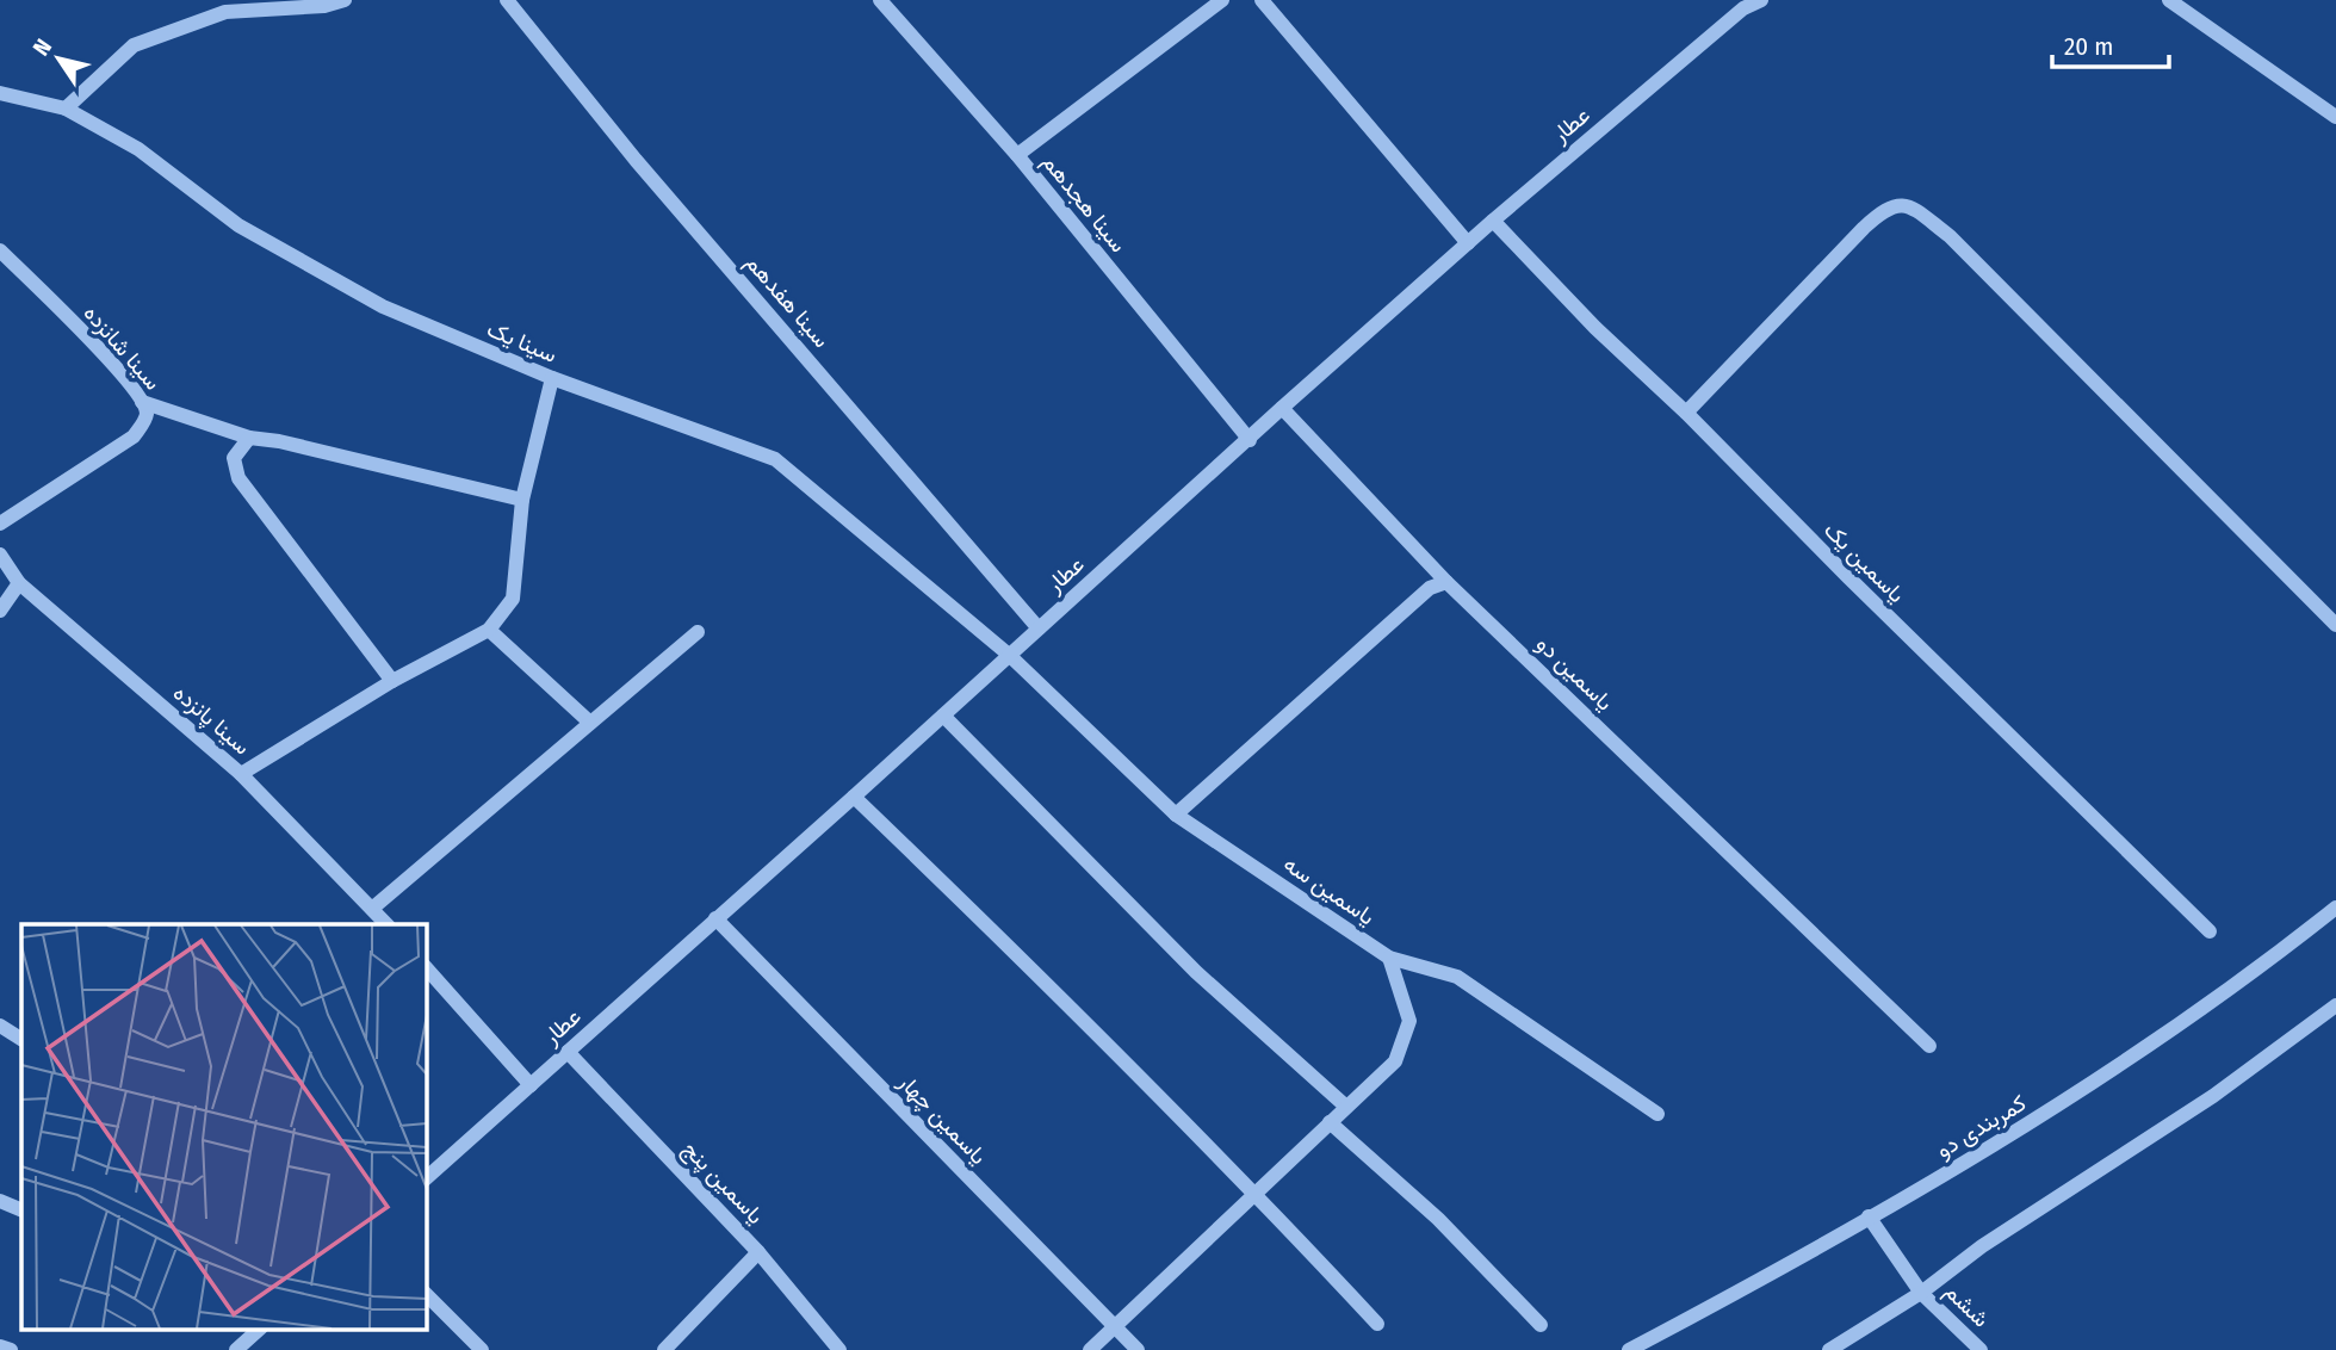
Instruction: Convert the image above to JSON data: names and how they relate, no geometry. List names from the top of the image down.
{
  "streets": {
    "street": [
      "عطار",
      "سینا هجدهم",
      "سینا هفدهم",
      "سینا یک",
      "سینا شانزده",
      "یاسمین یک",
      "یاسمین دو",
      "سینا پانزده",
      "یاسمین سه",
      "یاسمین چهار",
      "کمربندی دو",
      "یاسمین پنج",
      "ششم"
    ]
  },
  "crossings": [
    ["عطار", "سینا هجدهم"],
    ["عطار", "سینا هفدهم"],
    ["عطار", "سینا یک"],
    ["عطار", "یاسمین یک"],
    ["عطار", "یاسمین دو"],
    ["عطار", "یاسمین سه"],
    ["عطار", "یاسمین چهار"],
    ["عطار", "یاسمین پنج"],
    ["سینا یک", "یاسمین سه"],
    ["کمربندی دو", "ششم"]
  ],
  "scale_bar": "20 m",
  "north": "top left"
}
